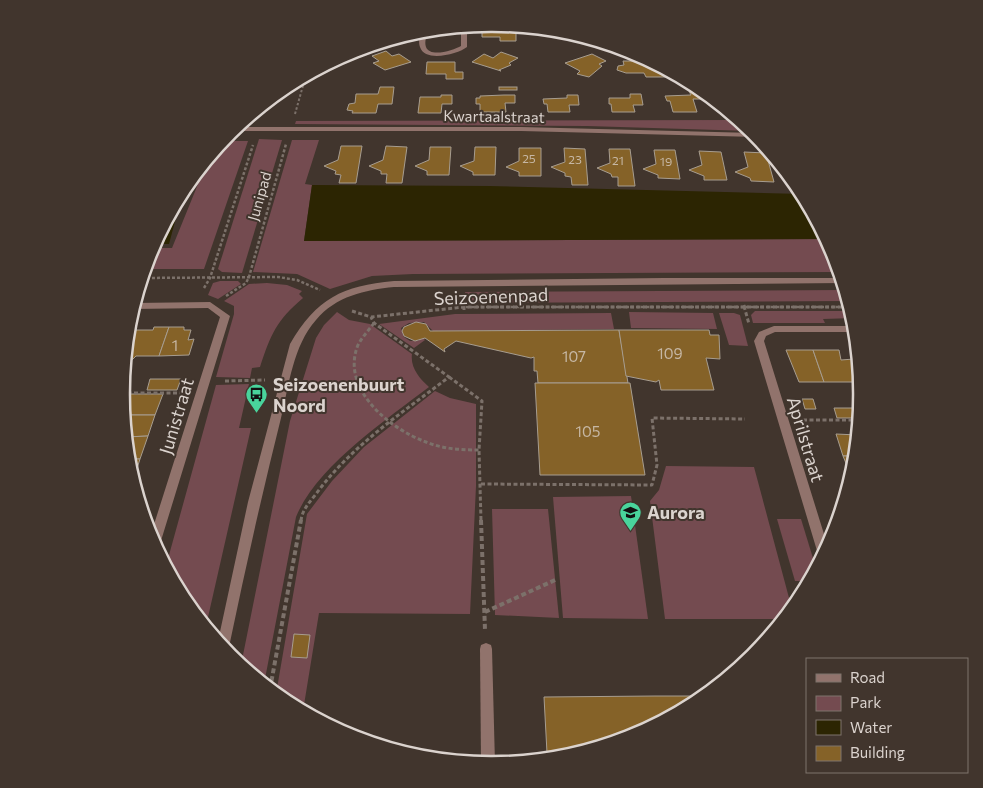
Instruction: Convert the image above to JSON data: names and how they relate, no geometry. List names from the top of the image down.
{
  "streets": {
    "street": ["Kwartaalstraat", "Junistraat", "Aprilstraat"],
    "path": ["Junipad", "Seizoenenpad"]
  },
  "crossings": [
    ["Kwartaalstraat", "Junipad"],
    ["Junipad", "Seizoenenpad"],
    ["Junipad", "Junistraat"]
  ],
  "places": {
    "bus stop": ["Seizoenenbuurt Noord"],
    "school or university": ["Aurora"]
  },
  "house_numbers": [
    "25",
    "23",
    "21",
    "19",
    "1",
    "109",
    "107",
    "105"
  ],
  "legend": [
    "Road",
    "Park",
    "Water",
    "Building"
  ]
}
